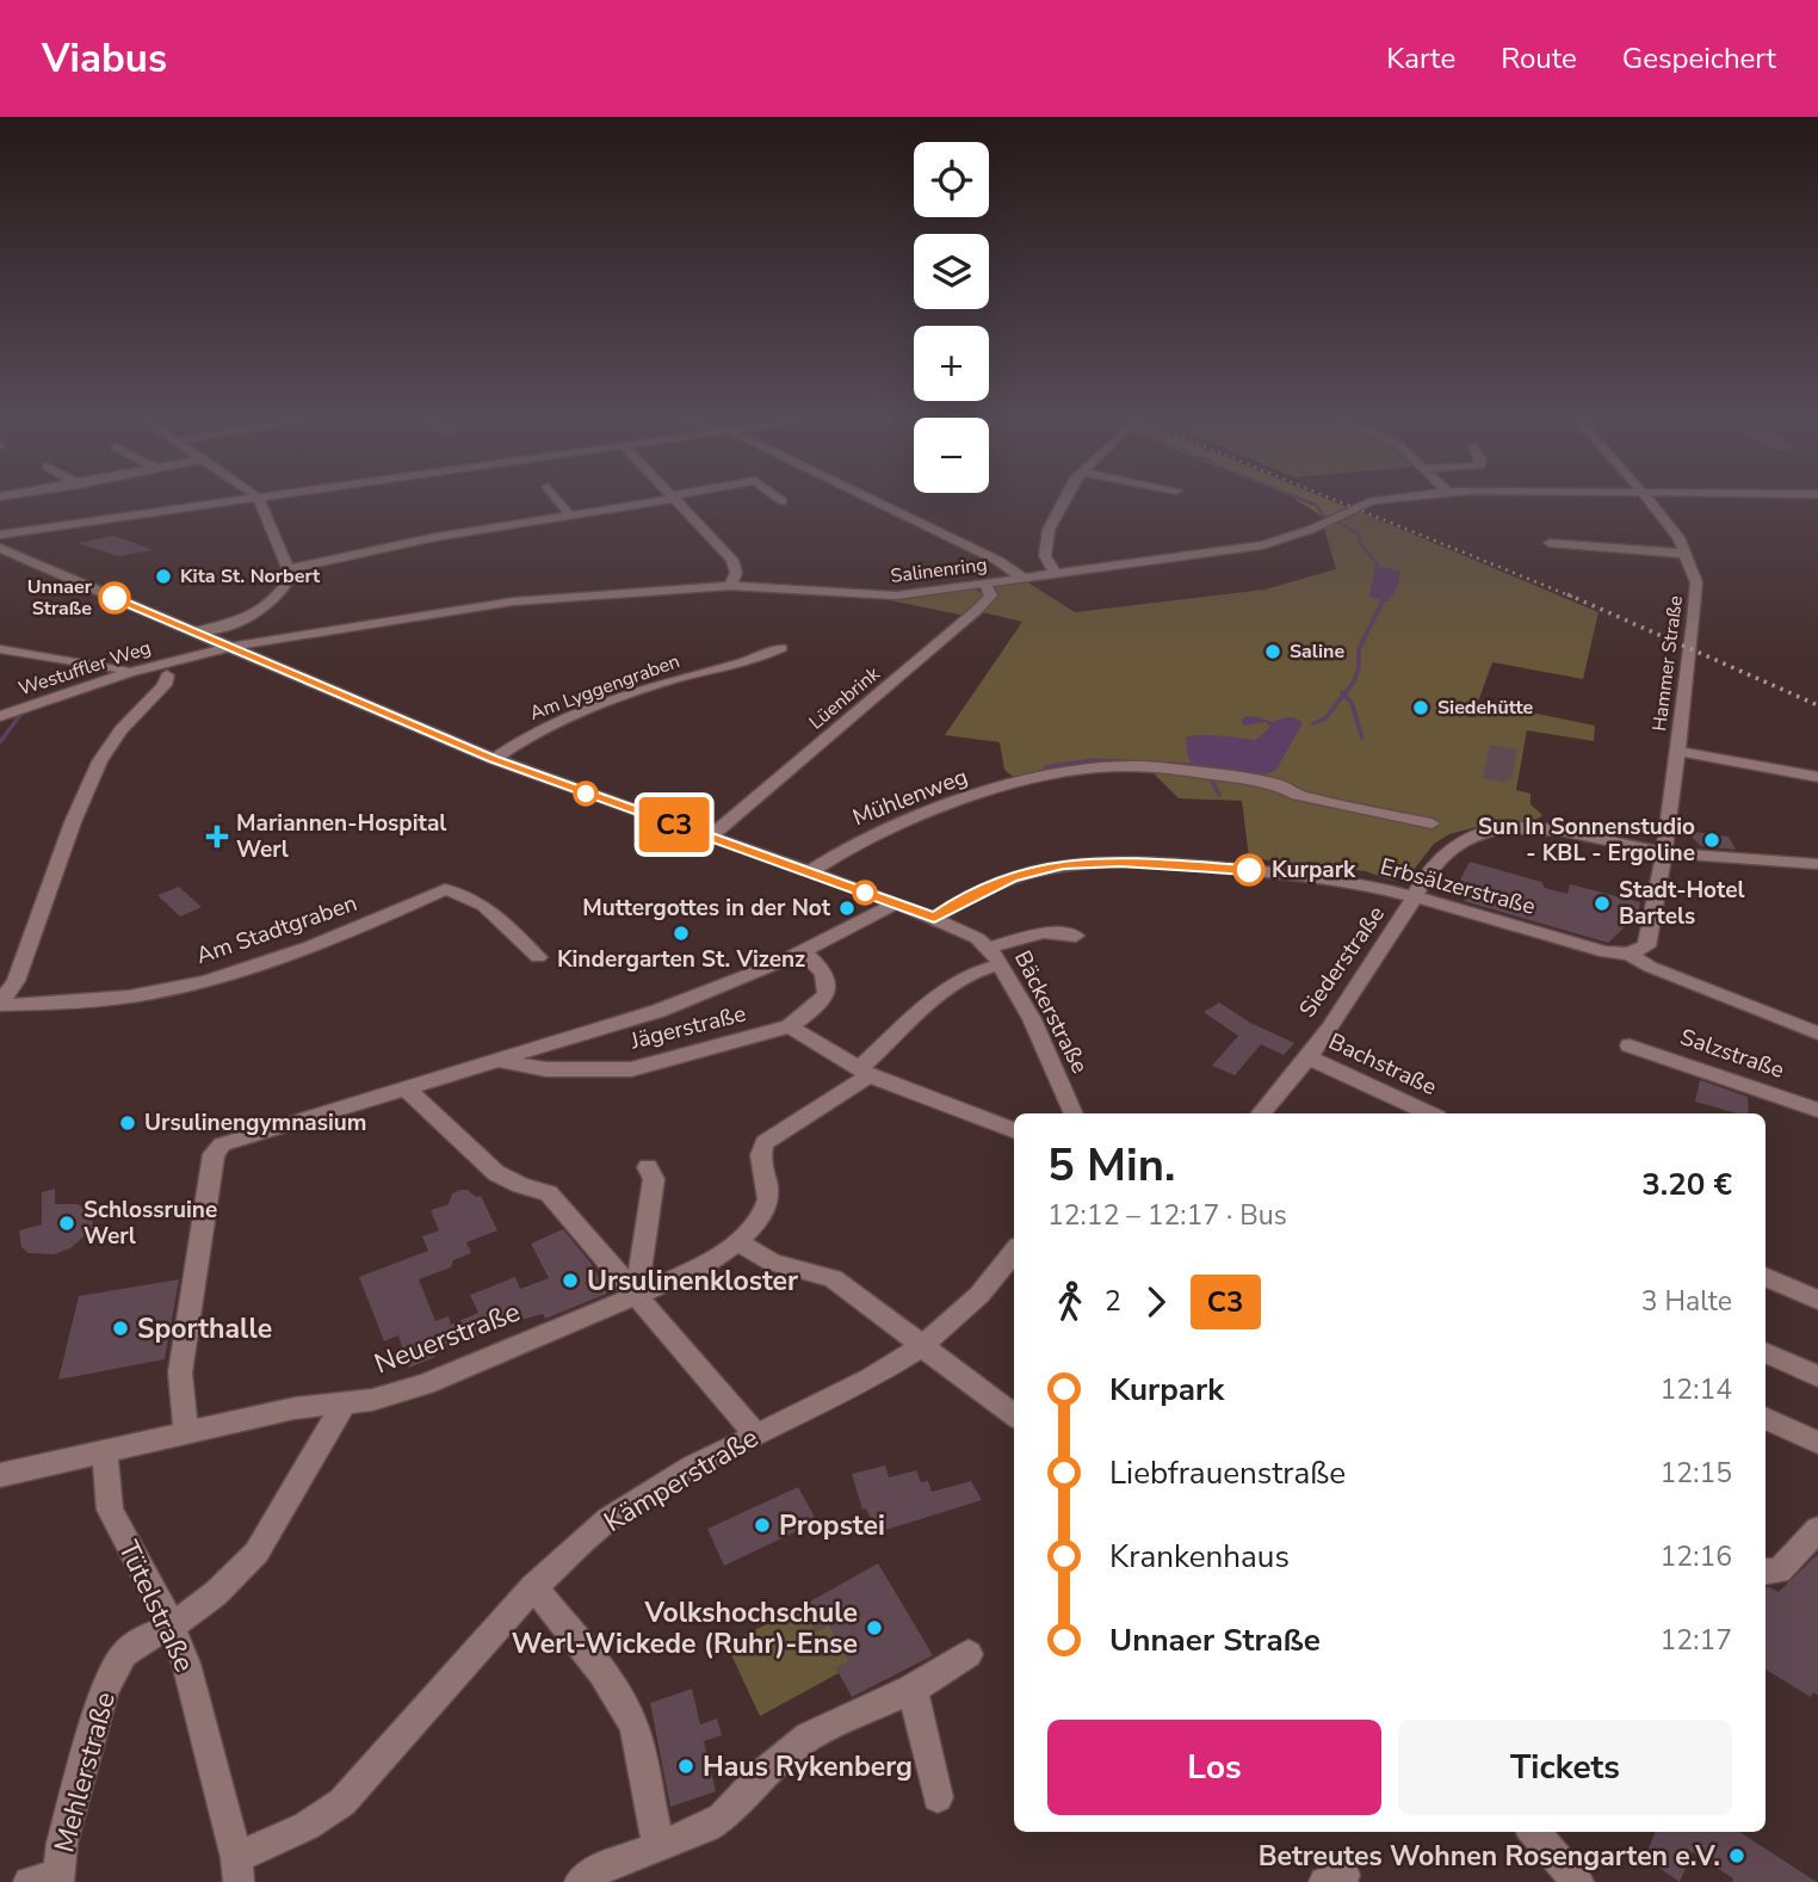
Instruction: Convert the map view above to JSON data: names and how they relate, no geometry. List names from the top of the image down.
{
  "streets": {
    "street": [
      "Salinenring",
      "Hammer Straße",
      "Westuffler Weg",
      "Am Lyggengraben",
      "Lüenbrink",
      "Mühlenweg",
      "Erbsälzerstraße",
      "Am Stadtgraben",
      "Siederstraße",
      "Bäckerstraße",
      "Jägerstraße",
      "Salzstraße",
      "Bachstraße",
      "Neuerstraße",
      "Kämperstraße",
      "Tütelstraße",
      "Mehlerstraße"
    ]
  },
  "crossings": [
    ["Salinenring", "Westuffler Weg"],
    ["Salinenring", "Lüenbrink"],
    ["Hammer Straße", "Erbsälzerstraße"],
    ["Hammer Straße", "Siederstraße"],
    ["Lüenbrink", "Bäckerstraße"],
    ["Mühlenweg", "Bäckerstraße"],
    ["Erbsälzerstraße", "Siederstraße"],
    ["Erbsälzerstraße", "Bäckerstraße"],
    ["Siederstraße", "Bachstraße"],
    ["Neuerstraße", "Tütelstraße"],
    ["Neuerstraße", "Mehlerstraße"],
    ["Kämperstraße", "Tütelstraße"],
    ["Tütelstraße", "Mehlerstraße"]
  ],
  "places": {
    "other": [
      "Kita St. Norbert",
      "Unnaer Straße",
      "Saline",
      "Siedehütte",
      "Sun In Sonnenstudio - KBL - Ergoline",
      "Kurpark",
      "Stadt-Hotel Bartels",
      "Muttergottes in der Not",
      "Kindergarten St. Vizenz",
      "Ursulinengymnasium",
      "Schlossruine Werl",
      "Ursulinenkloster",
      "Sporthalle",
      "Propstei",
      "Volkshochschule Werl-Wickede (Ruhr)-Ense",
      "Haus Rykenberg",
      "Betreutes Wohnen Rosengarten e.V."
    ],
    "health": ["Mariannen-Hospital Werl"]
  },
  "lines": ["bus line C3"],
  "page": {
    "header": "Viabus",
    "nav": ["Karte", "Route", "Gespeichert"],
    "on_map": "C3",
    "map_buttons": ["+", "−"],
    "heading": ["5 Min.", "12:12 – 12:17 · Bus", "3.20 €"],
    "legs": ["2", "C3", "3 Halte"],
    "list": [
      {
        "name": "Kurpark",
        "value": "12:14"
      },
      {
        "name": "Liebfrauenstraße",
        "value": "12:15"
      },
      {
        "name": "Krankenhaus",
        "value": "12:16"
      },
      {
        "name": "Unnaer Straße",
        "value": "12:17"
      }
    ],
    "buttons": ["Los", "Tickets"]
  }
}
